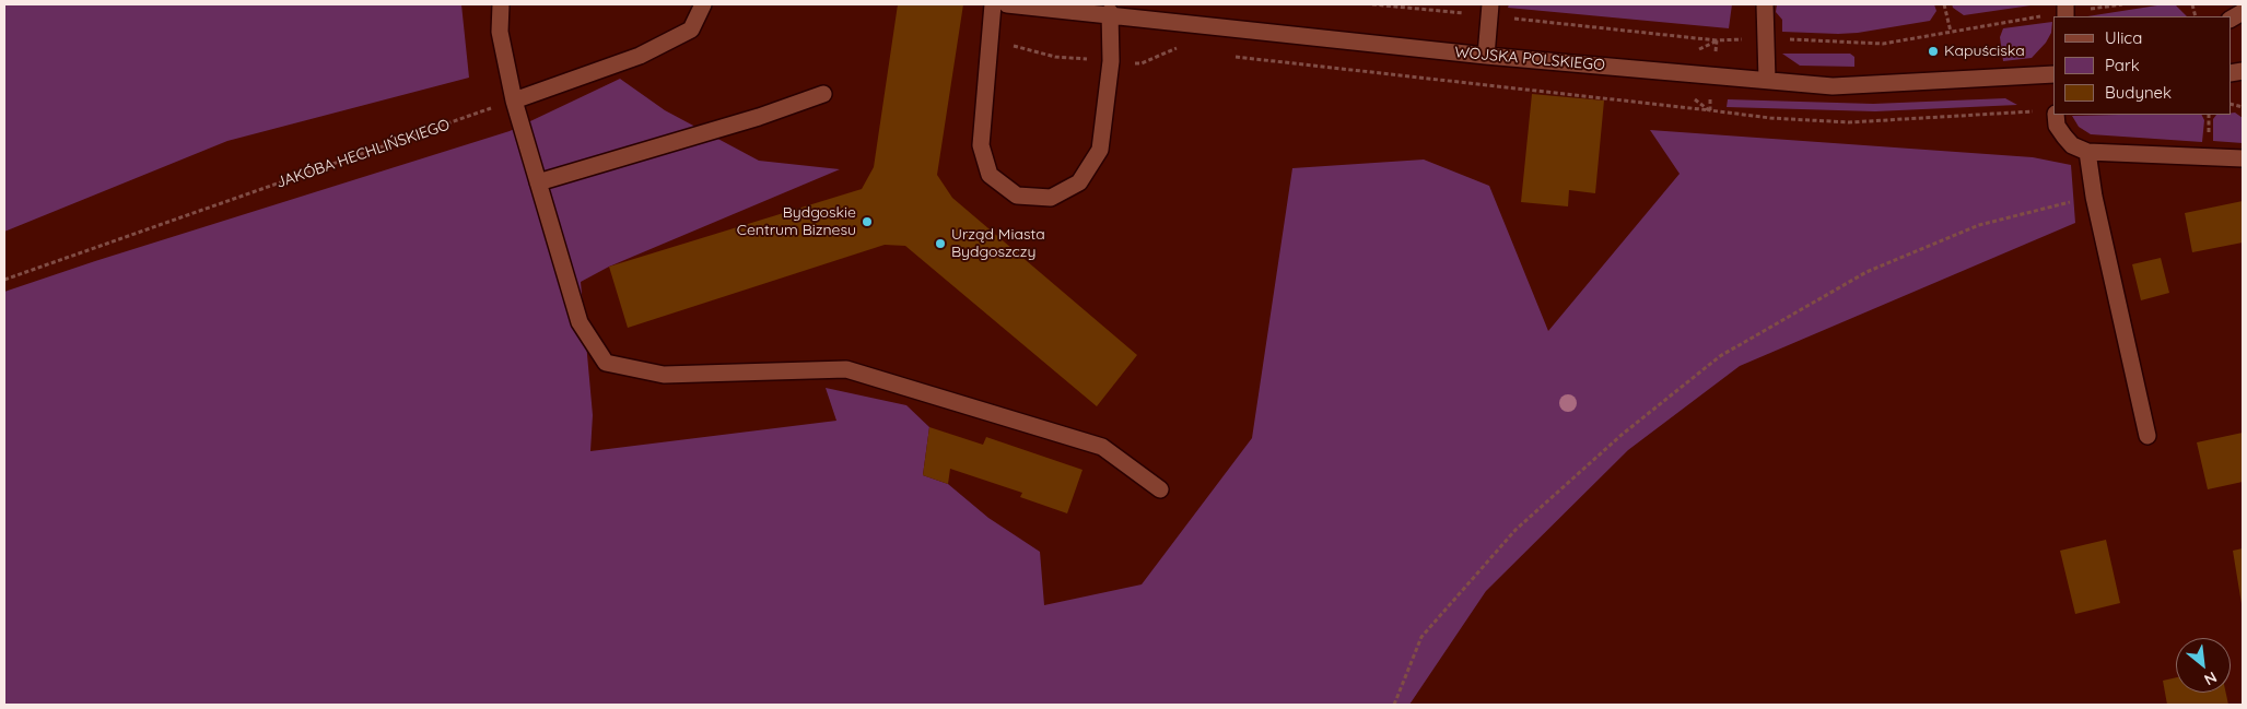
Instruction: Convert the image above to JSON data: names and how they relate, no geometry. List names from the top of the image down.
{
  "streets": {
    "street": ["WOJSKA POLSKIEGO"],
    "path": ["JAKÓBA HECHLIŃSKIEGO"]
  },
  "places": ["Kapuściska", "Bydgoskie Centrum Biznesu", "Urząd Miasta Bydgoszczy"],
  "legend": ["Ulica", "Park", "Budynek"],
  "north": "bottom right"
}
